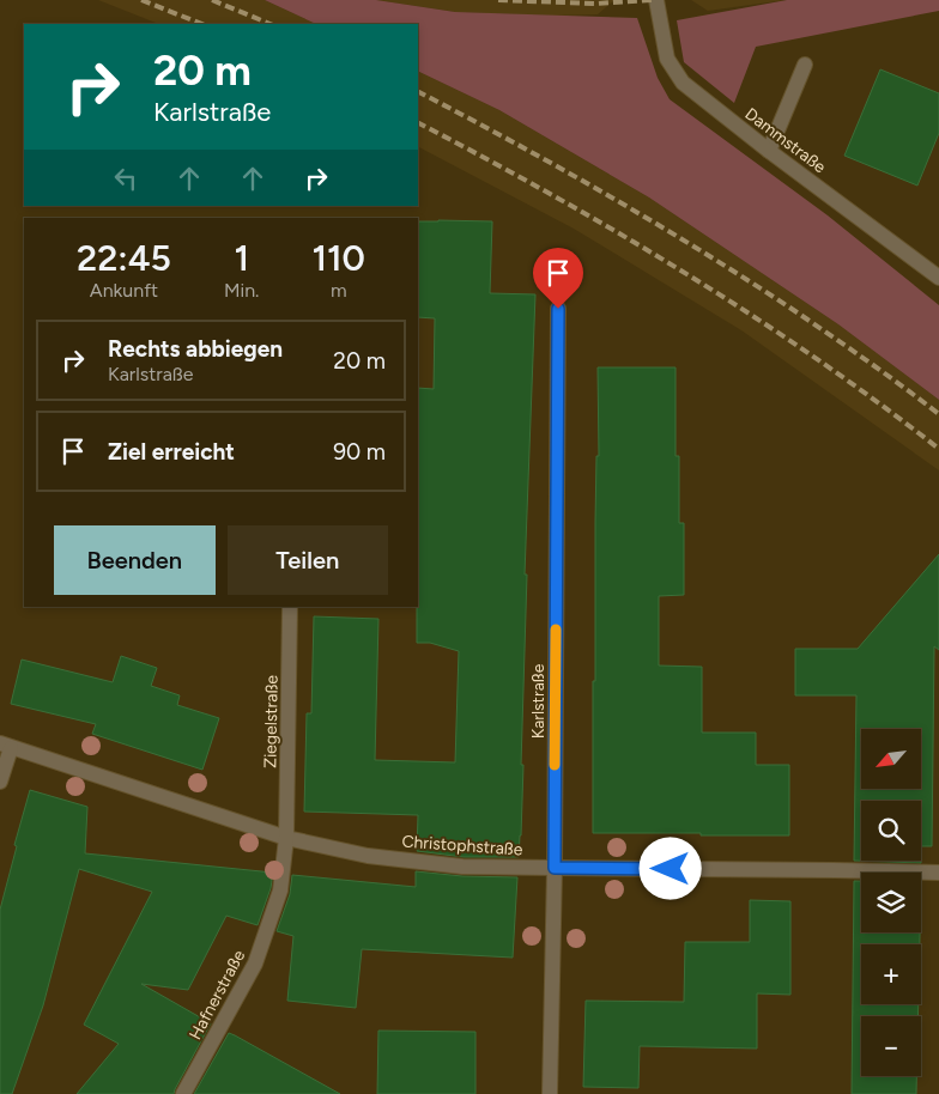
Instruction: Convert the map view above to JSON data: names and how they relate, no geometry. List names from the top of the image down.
{
  "streets": {
    "street": [
      "Dammstraße",
      "Karlstraße",
      "Ziegelstraße",
      "Christophstraße",
      "Hafnerstraße"
    ]
  },
  "crossings": [
    ["Karlstraße", "Christophstraße"],
    ["Ziegelstraße", "Christophstraße"],
    ["Ziegelstraße", "Hafnerstraße"],
    ["Christophstraße", "Hafnerstraße"]
  ],
  "north": "bottom left",
  "page": {
    "turn": ["20 m", "Karlstraße"],
    "eta": [
      "22:45",
      "Ankunft",
      "1",
      "Min.",
      "110",
      "m"
    ],
    "list": [
      {
        "name": "Rechts abbiegen",
        "note": "Karlstraße",
        "value": "20 m"
      },
      {
        "name": "Ziel erreicht",
        "value": "90 m"
      }
    ],
    "buttons": ["Beenden", "Teilen"],
    "map_buttons": ["+", "−"]
  }
}
